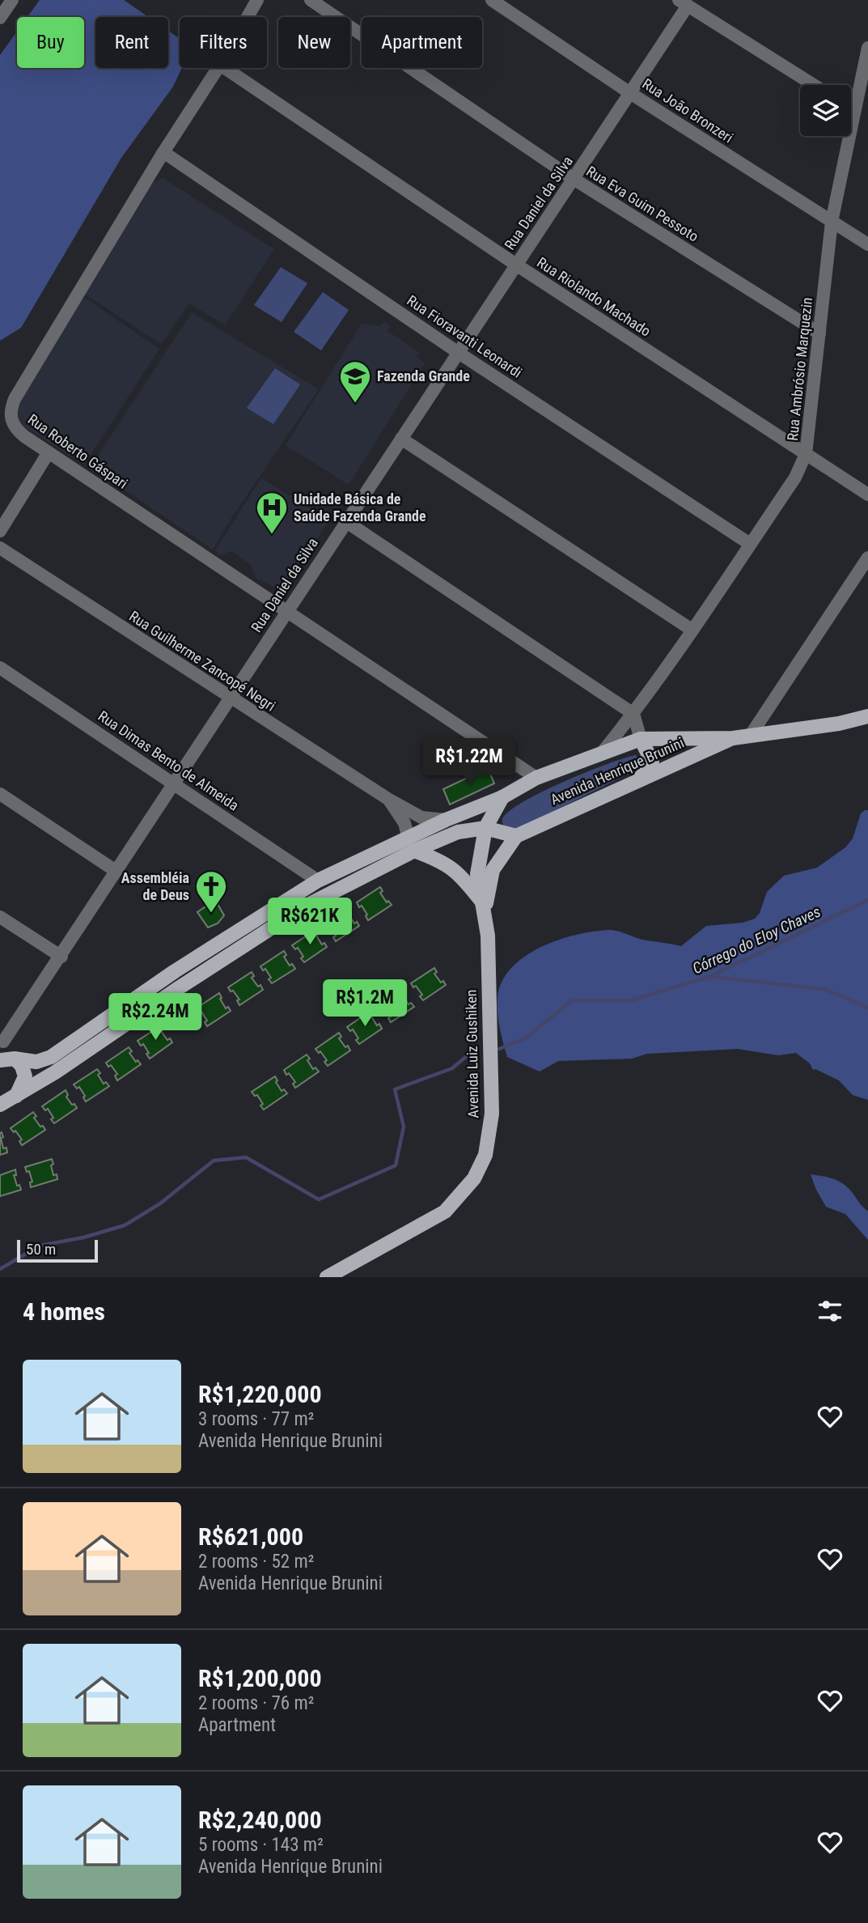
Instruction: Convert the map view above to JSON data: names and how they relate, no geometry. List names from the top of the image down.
{
  "streets": {
    "main road": ["Avenida Henrique Brunini", "Avenida Luiz Gushiken"],
    "street": [
      "Rua João Bronzeri",
      "Rua Daniel da Silva",
      "Rua Eva Guim Pessoto",
      "Rua Riolando Machado",
      "Rua Fioravanti Leonardi",
      "Rua Ambrósio Marquezin",
      "Rua Roberto Gáspari",
      "Rua Guilherme Zancopé Negri",
      "Rua Dimas Bento de Almeida"
    ]
  },
  "crossings": [
    ["Rua João Bronzeri", "Rua Daniel da Silva"],
    ["Rua João Bronzeri", "Rua Ambrósio Marquezin"],
    ["Rua Daniel da Silva", "Rua Eva Guim Pessoto"],
    ["Rua Daniel da Silva", "Rua Riolando Machado"],
    ["Rua Daniel da Silva", "Rua Fioravanti Leonardi"],
    ["Rua Daniel da Silva", "Rua Roberto Gáspari"],
    ["Rua Daniel da Silva", "Rua Guilherme Zancopé Negri"],
    ["Rua Daniel da Silva", "Rua Dimas Bento de Almeida"],
    ["Rua Eva Guim Pessoto", "Rua Ambrósio Marquezin"],
    ["Rua Riolando Machado", "Rua Ambrósio Marquezin"],
    ["Rua Fioravanti Leonardi", "Rua Ambrósio Marquezin"],
    ["Rua Fioravanti Leonardi", "Rua Roberto Gáspari"],
    ["Rua Ambrósio Marquezin", "Avenida Henrique Brunini"],
    ["Rua Roberto Gáspari", "Avenida Henrique Brunini"],
    ["Rua Guilherme Zancopé Negri", "Avenida Henrique Brunini"],
    ["Rua Dimas Bento de Almeida", "Avenida Henrique Brunini"],
    ["Avenida Henrique Brunini", "Avenida Luiz Gushiken"]
  ],
  "water": ["Córrego do Eloy Chaves"],
  "places": {
    "school or university": ["Fazenda Grande"],
    "hospital": ["Unidade Básica de Saúde Fazenda Grande"],
    "church": ["Assembléia de Deus"]
  },
  "scale_bar": "50 m",
  "page": {
    "chip": [
      "Buy",
      "Rent",
      "Filters",
      "New",
      "Apartment"
    ],
    "price": [
      "R$1.22M",
      "R$621K",
      "R$1.2M",
      "R$2.24M"
    ],
    "scale": "50 m",
    "heading": "4 homes",
    "list": [
      {
        "name": "R$1,220,000",
        "note": "3 rooms · 77 m² · Avenida Henrique Brunini"
      },
      {
        "name": "R$621,000",
        "note": "2 rooms · 52 m² · Avenida Henrique Brunini"
      },
      {
        "name": "R$1,200,000",
        "note": "2 rooms · 76 m² · Apartment"
      },
      {
        "name": "R$2,240,000",
        "note": "5 rooms · 143 m² · Avenida Henrique Brunini"
      }
    ]
  }
}
